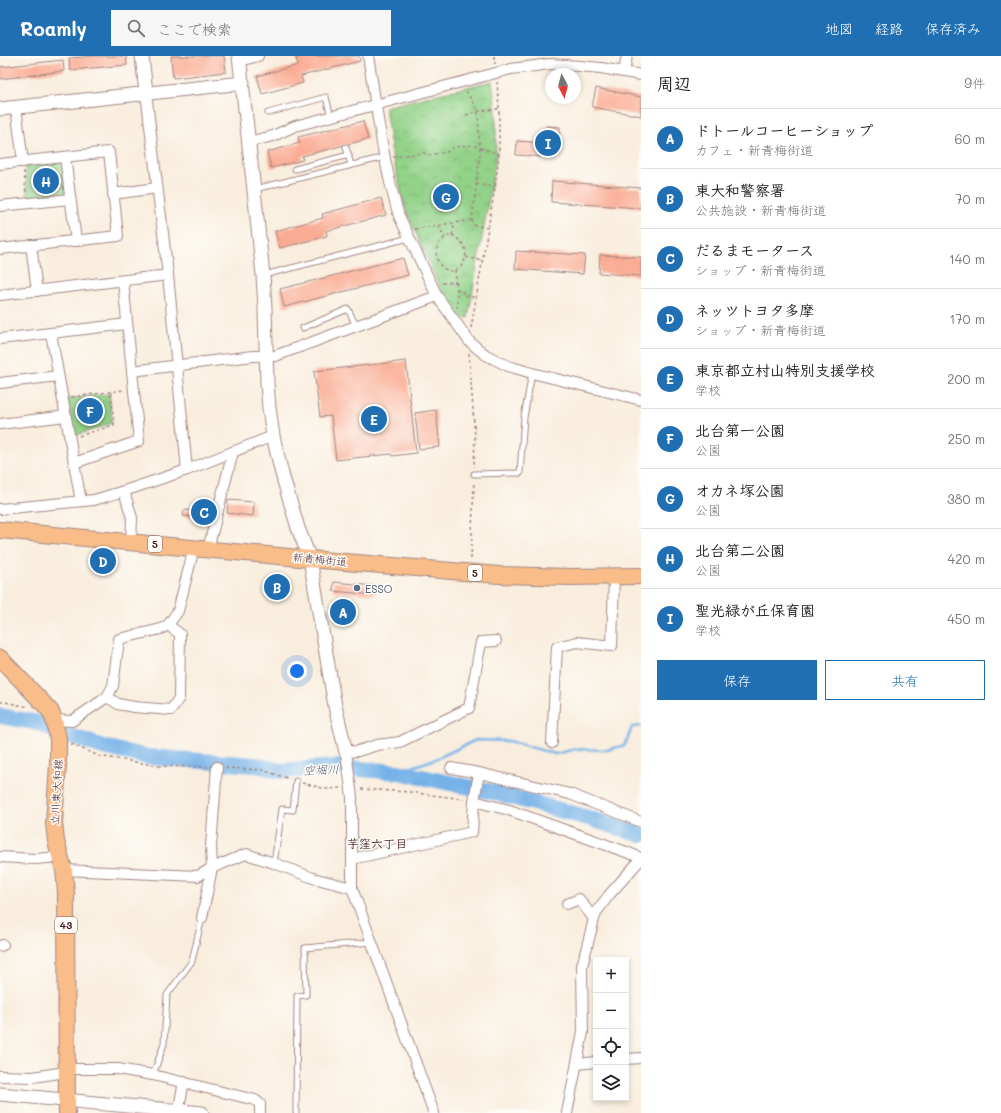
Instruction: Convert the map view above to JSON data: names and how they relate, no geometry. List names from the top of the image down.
{
  "streets": {
    "main road": [
      "5",
      "新青梅街道",
      "立川東大和線",
      "43"
    ]
  },
  "districts": ["芋窪六丁目"],
  "water": ["空堀川"],
  "places": ["ESSO"],
  "north": "bottom",
  "page": {
    "header": "Roamly",
    "search": "ここで検索",
    "nav": ["地図", "経路", "保存済み"],
    "heading": ["周辺", "9件"],
    "list": [
      {
        "mark": "A",
        "name": "ドトールコーヒーショップ",
        "note": "カフェ · 新青梅街道",
        "value": "60 m"
      },
      {
        "mark": "B",
        "name": "東大和警察署",
        "note": "公共施設 · 新青梅街道",
        "value": "70 m"
      },
      {
        "mark": "C",
        "name": "だるまモータース",
        "note": "ショップ · 新青梅街道",
        "value": "140 m"
      },
      {
        "mark": "D",
        "name": "ネッツトヨタ多摩",
        "note": "ショップ · 新青梅街道",
        "value": "170 m"
      },
      {
        "mark": "E",
        "name": "東京都立村山特別支援学校",
        "note": "学校",
        "value": "200 m"
      },
      {
        "mark": "F",
        "name": "北台第一公園",
        "note": "公園",
        "value": "250 m"
      },
      {
        "mark": "G",
        "name": "オカネ塚公園",
        "note": "公園",
        "value": "380 m"
      },
      {
        "mark": "H",
        "name": "北台第二公園",
        "note": "公園",
        "value": "420 m"
      },
      {
        "mark": "I",
        "name": "聖光緑が丘保育園",
        "note": "学校",
        "value": "450 m"
      }
    ],
    "pins": [
      "I",
      "H",
      "G",
      "F",
      "E",
      "C",
      "D",
      "B",
      "A"
    ],
    "buttons": ["保存", "共有"],
    "map_buttons": ["+", "−"]
  }
}
